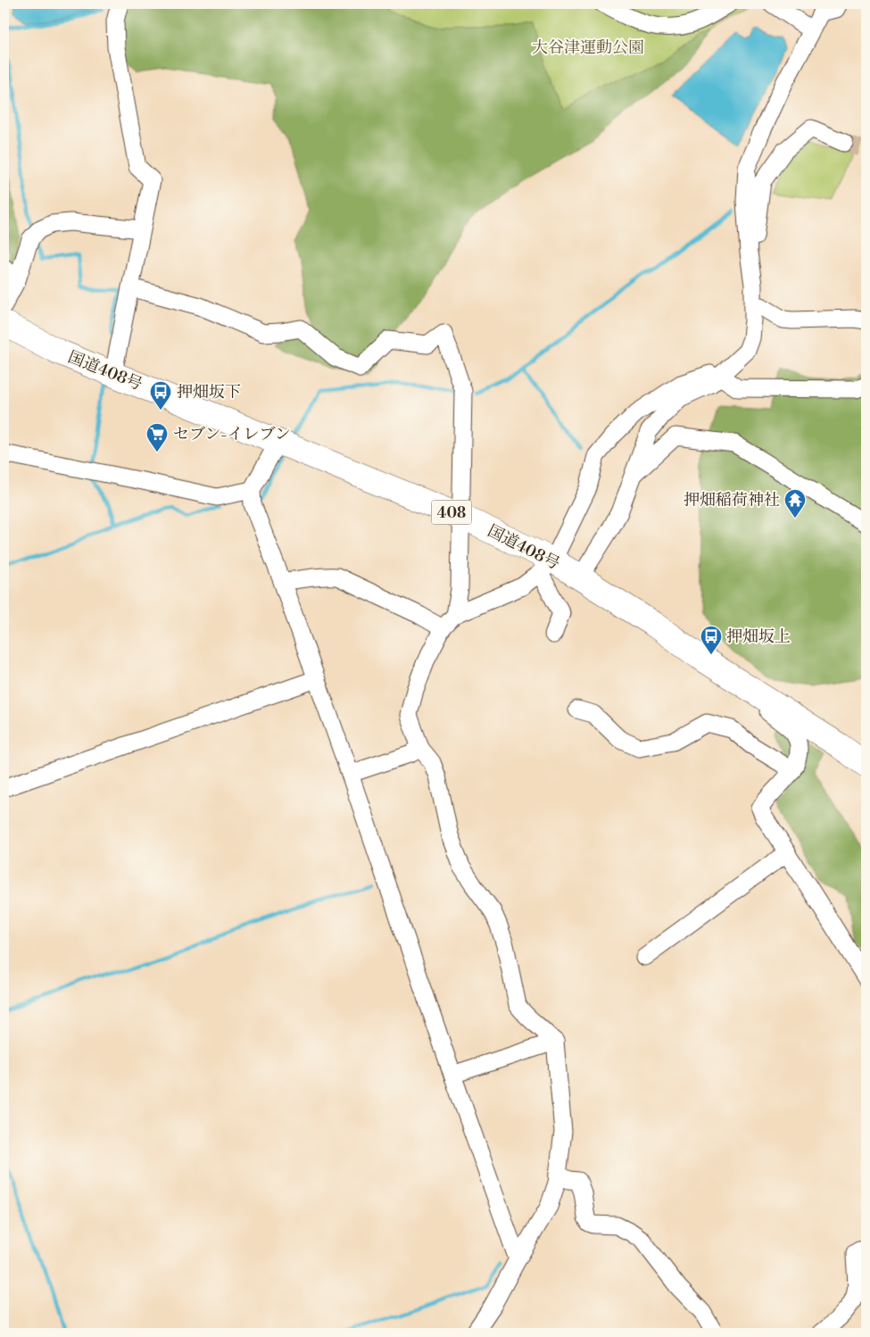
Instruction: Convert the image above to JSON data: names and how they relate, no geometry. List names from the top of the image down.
{
  "streets": {
    "highway": ["国道408号", "408"]
  },
  "parks": ["大谷津運動公園"],
  "places": {
    "bus stop": ["押畑坂下", "押畑坂上"],
    "supermarket": ["セブン-イレブン"],
    "temple": ["押畑稲荷神社"]
  }
}
